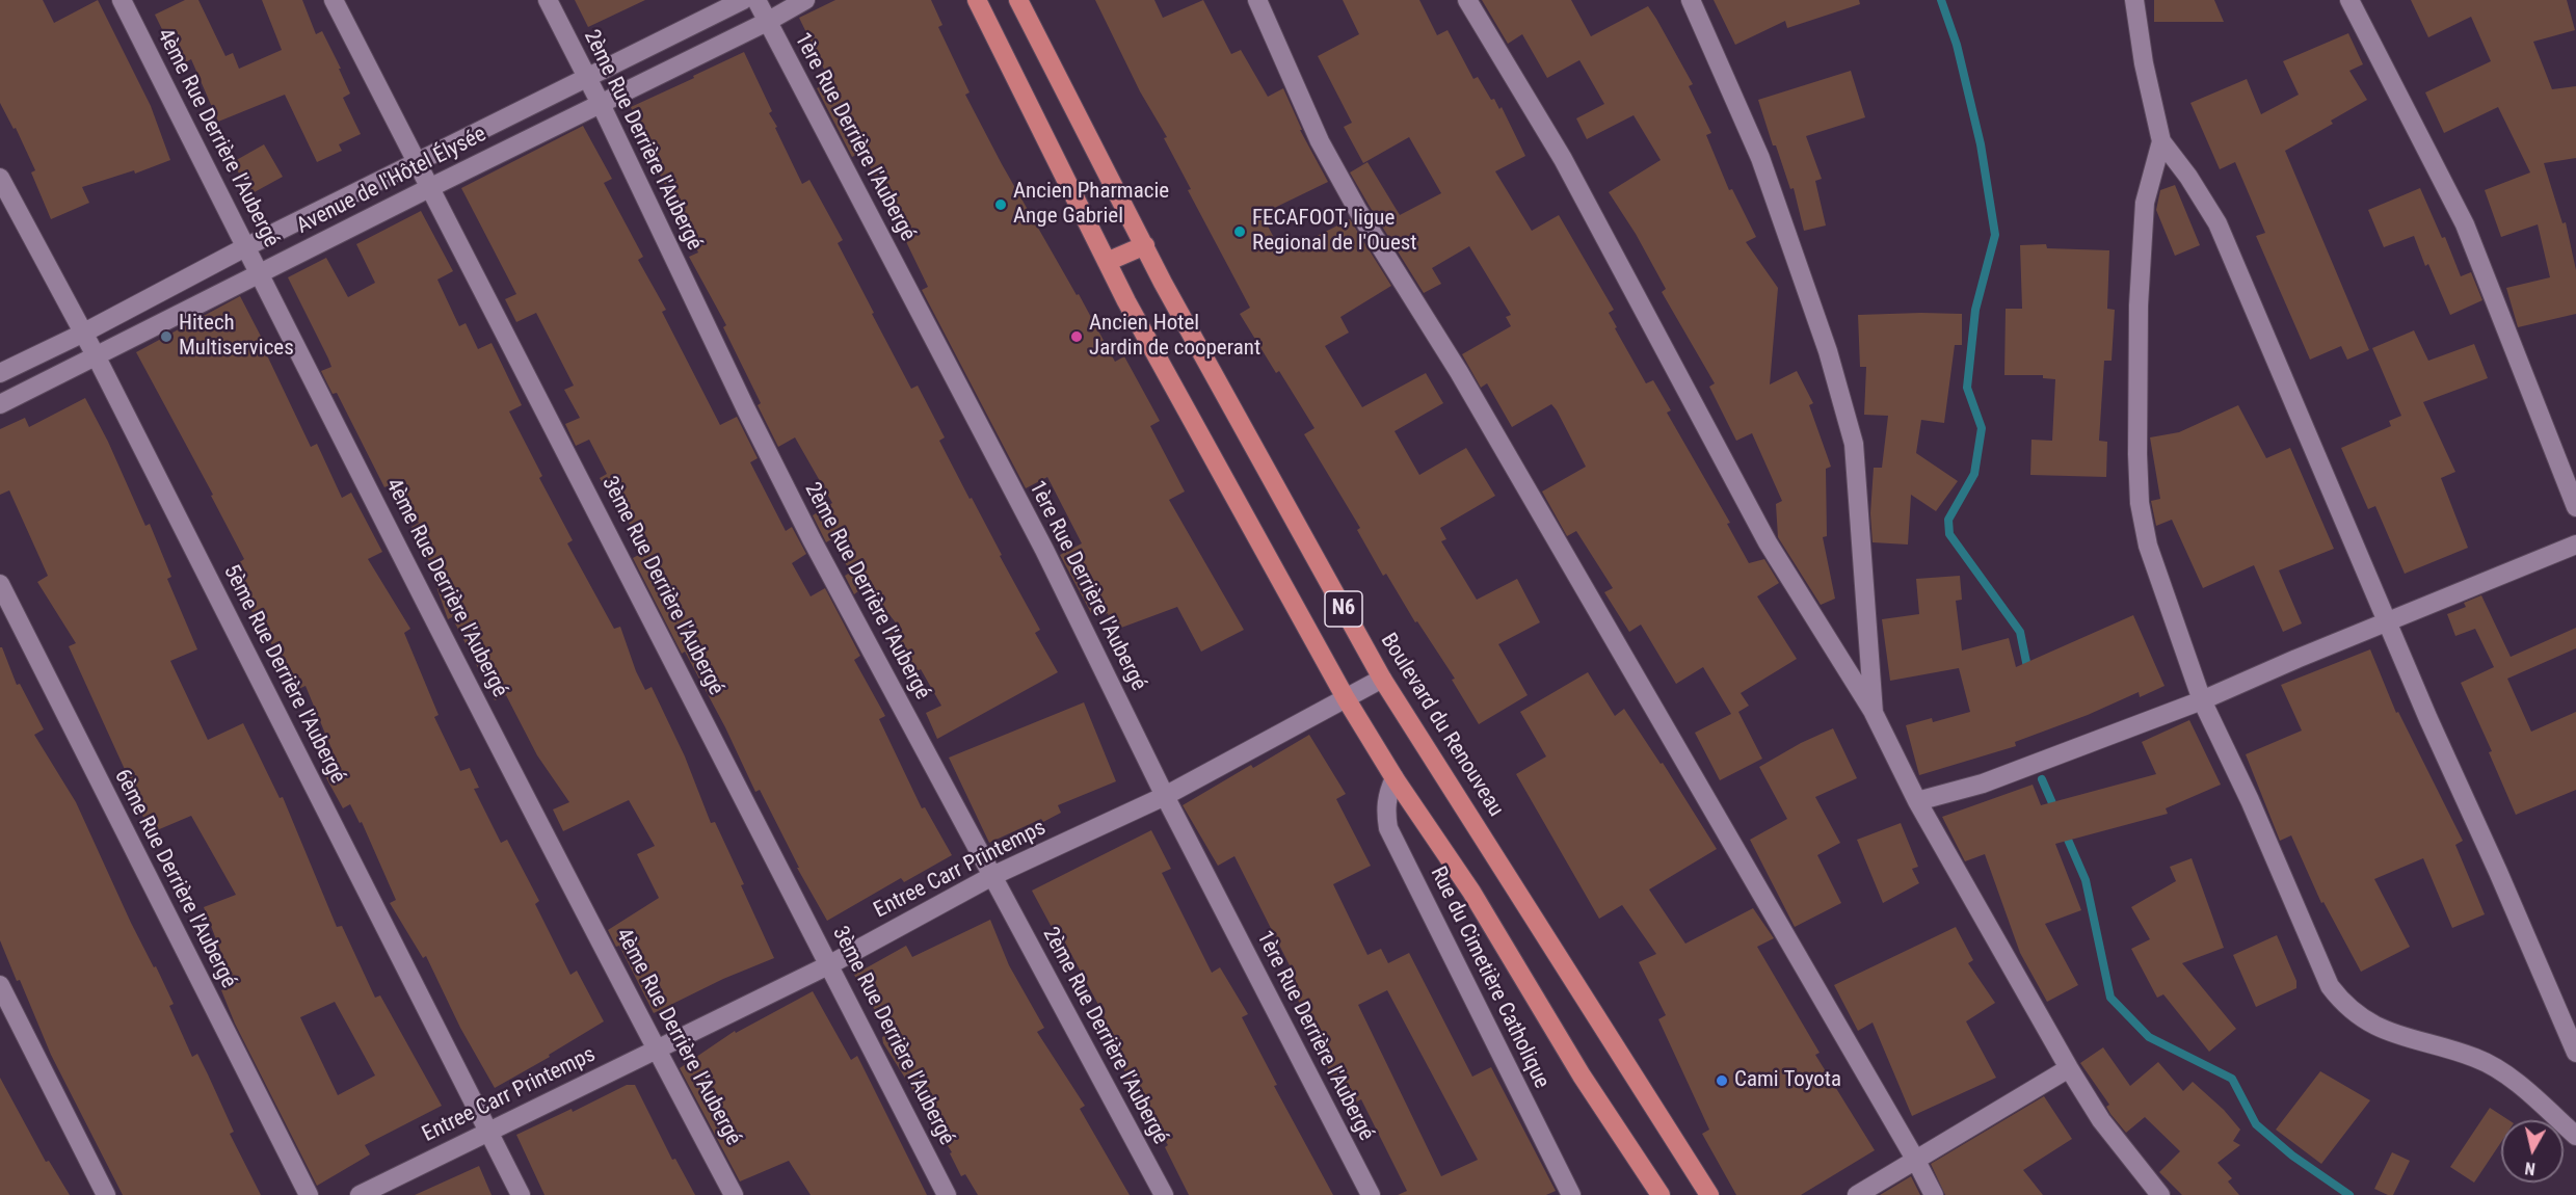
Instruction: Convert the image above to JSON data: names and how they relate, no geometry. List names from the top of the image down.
{
  "streets": {
    "highway": ["N6", "Boulevard du Renouveau"],
    "street": [
      "1ère Rue Derrière l'Aubergé",
      "4ème Rue Derrière l'Aubergé",
      "2ème Rue Derrière l'Aubergé",
      "Avenue de l'Hôtel Élysée",
      "3ème Rue Derrière l'Aubergé",
      "5ème Rue Derrière l'Aubergé",
      "Entree Carr Printemps",
      "6ème Rue Derrière l'Aubergé",
      "Rue du Cimetière Catholique"
    ]
  },
  "crossings": [
    ["1ère Rue Derrière l'Aubergé", "Avenue de l'Hôtel Élysée"],
    ["1ère Rue Derrière l'Aubergé", "Entree Carr Printemps"],
    ["4ème Rue Derrière l'Aubergé", "Avenue de l'Hôtel Élysée"],
    ["4ème Rue Derrière l'Aubergé", "Entree Carr Printemps"],
    ["2ème Rue Derrière l'Aubergé", "Avenue de l'Hôtel Élysée"],
    ["2ème Rue Derrière l'Aubergé", "Entree Carr Printemps"],
    ["Avenue de l'Hôtel Élysée", "3ème Rue Derrière l'Aubergé"],
    ["Avenue de l'Hôtel Élysée", "5ème Rue Derrière l'Aubergé"],
    ["3ème Rue Derrière l'Aubergé", "Entree Carr Printemps"],
    ["N6", "Entree Carr Printemps"],
    ["N6", "Rue du Cimetière Catholique"],
    ["5ème Rue Derrière l'Aubergé", "Entree Carr Printemps"],
    ["Boulevard du Renouveau", "Entree Carr Printemps"]
  ],
  "places": [
    "Ancien Pharmacie Ange Gabriel",
    "FECAFOOT, ligue Regional de l'Ouest",
    "Hitech Multiservices",
    "Ancien Hotel Jardin de cooperant",
    "Cami Toyota"
  ],
  "north": "bottom"
}
